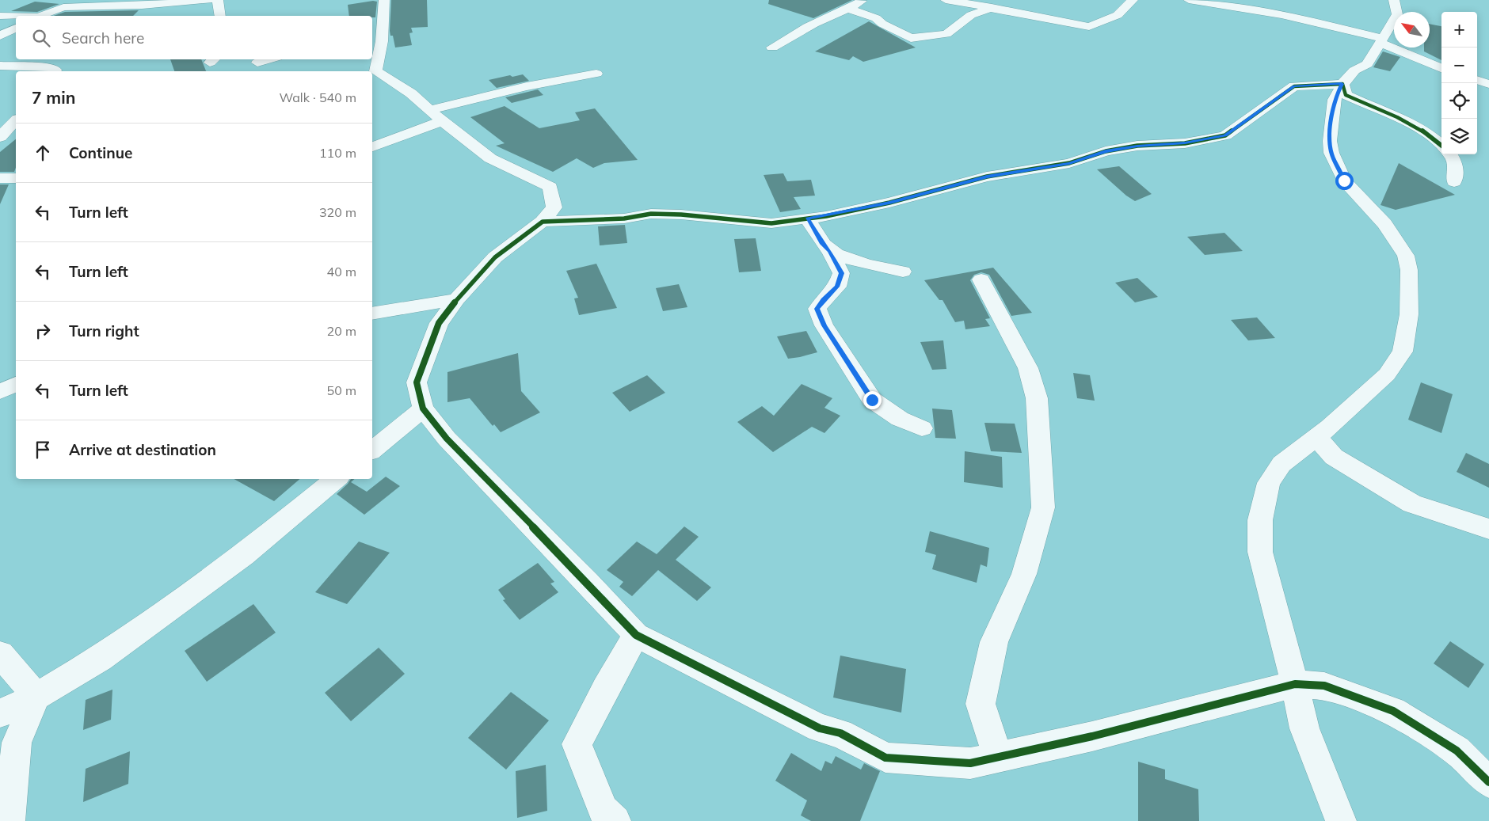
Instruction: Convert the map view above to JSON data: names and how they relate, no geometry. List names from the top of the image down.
{
  "north": "top left",
  "page": {
    "map_buttons": ["+", "−"],
    "search": "Search here",
    "heading": ["7 min", "Walk · 540 m"],
    "list": [
      ["Continue", "110 m"],
      ["Turn left", "320 m"],
      ["Turn left", "40 m"],
      ["Turn right", "20 m"],
      ["Turn left", "50 m"],
      "Arrive at destination"
    ]
  }
}
